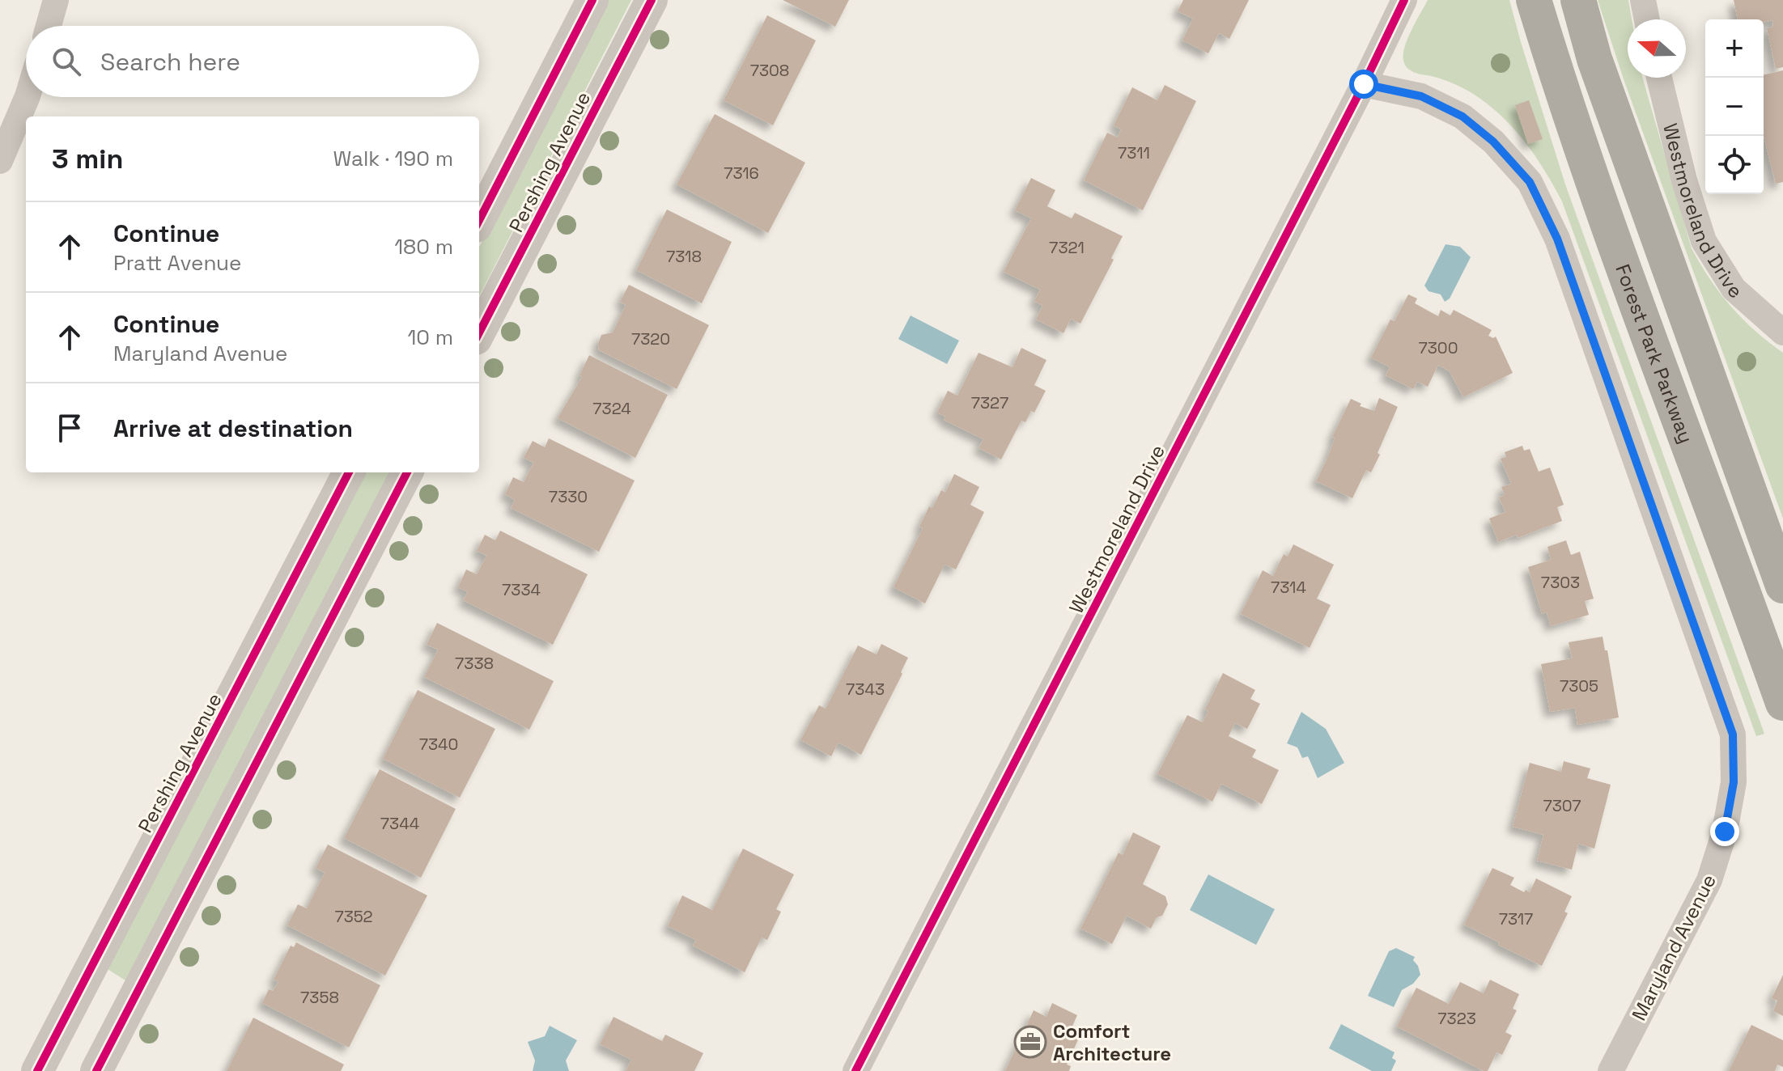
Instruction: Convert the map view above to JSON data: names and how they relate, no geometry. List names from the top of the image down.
{
  "streets": {
    "highway": ["Forest Park Parkway"],
    "street": ["Pershing Avenue", "Westmoreland Drive", "Maryland Avenue"]
  },
  "crossings": [
    ["Westmoreland Drive", "Maryland Avenue"]
  ],
  "places": {
    "office": ["Comfort Architecture"]
  },
  "house_numbers": [
    "7308",
    "7311",
    "7316",
    "7321",
    "7318",
    "7320",
    "7300",
    "7327",
    "7324",
    "7330",
    "7303",
    "7314",
    "7334",
    "7338",
    "7305",
    "7343",
    "7340",
    "7307",
    "7344",
    "7352",
    "7317",
    "7358",
    "7323"
  ],
  "north": "left",
  "page": {
    "map_buttons": ["+", "−"],
    "search": "Search here",
    "heading": ["3 min", "Walk · 190 m"],
    "list": [
      ["Continue", "Pratt Avenue", "180 m"],
      ["Continue", "Maryland Avenue", "10 m"],
      "Arrive at destination"
    ]
  }
}
